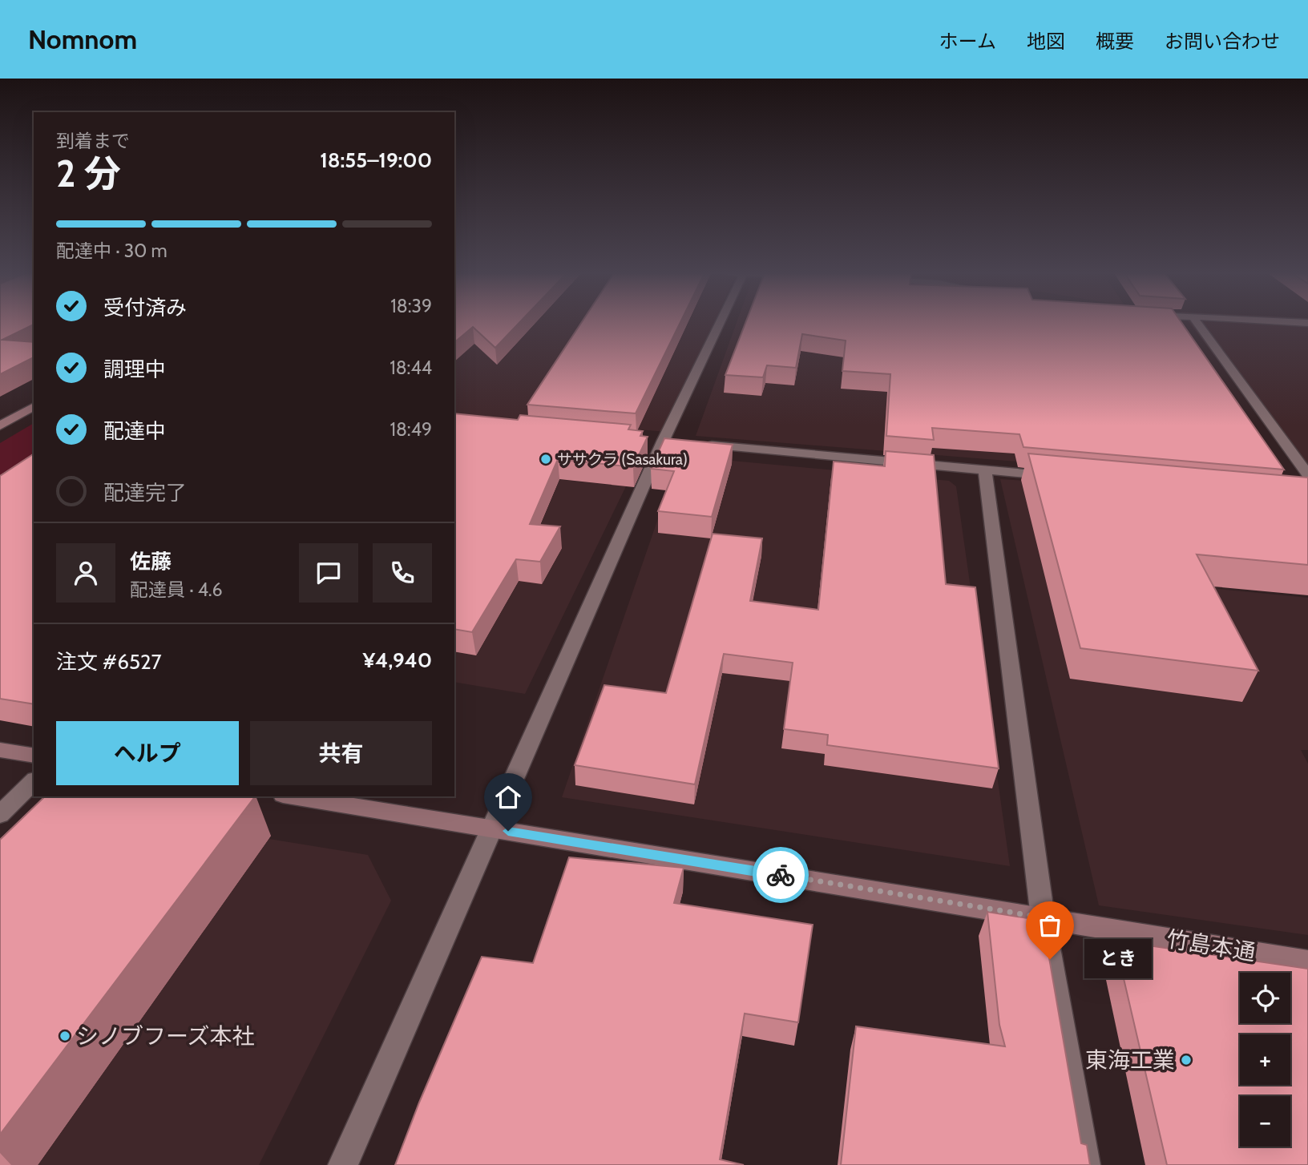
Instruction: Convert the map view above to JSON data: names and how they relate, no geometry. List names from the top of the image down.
{
  "streets": {
    "street": ["竹島本通"]
  },
  "places": [
    "ササクラ (Sasakura)",
    "とき",
    "シノブフーズ本社",
    "東海工業"
  ],
  "page": {
    "header": "Nomnom",
    "nav": [
      "ホーム",
      "地図",
      "概要",
      "お問い合わせ"
    ],
    "heading": ["2 分", "到着まで", "18:55–19:00"],
    "panel": [
      "佐藤",
      "配達員 · 4.6",
      "注文 #6527",
      "¥4,940"
    ],
    "bar": "配達中 · 30 m",
    "list": [
      ["受付済み", "18:39"],
      ["調理中", "18:44"],
      ["配達中", "18:49"],
      "配達完了"
    ],
    "buttons": ["ヘルプ", "共有"],
    "bubble": "とき",
    "map_buttons": ["+", "−"]
  }
}
